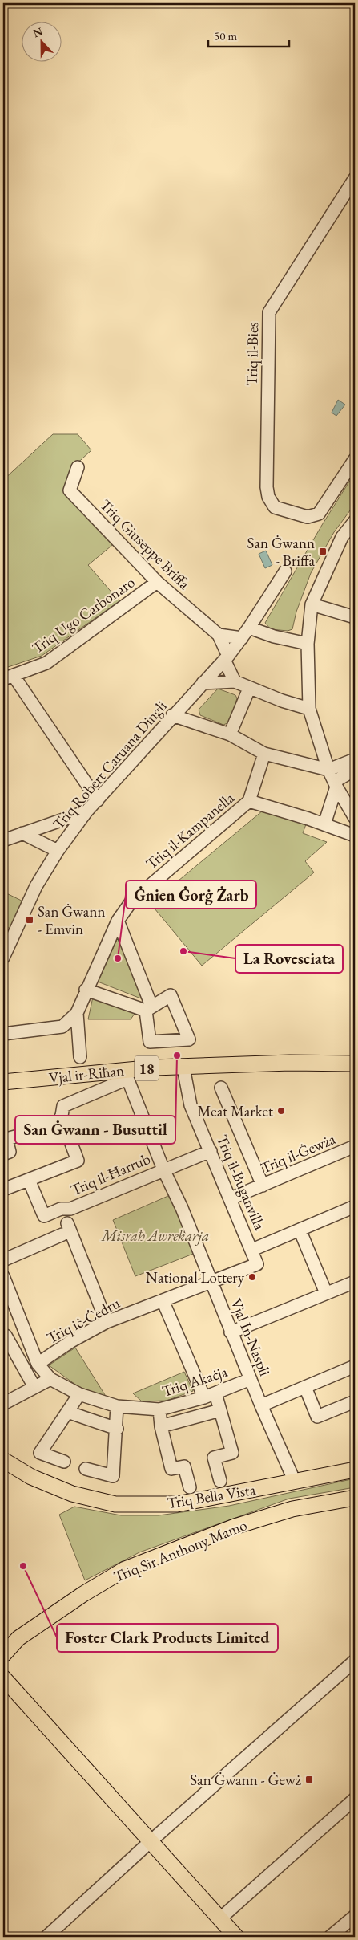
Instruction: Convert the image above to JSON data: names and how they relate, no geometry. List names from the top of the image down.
{
  "streets": {
    "main road": [
      "18",
      "Vjal ir-Riħan",
      "Triq Bella Vista",
      "Triq Sir Anthony Mamo"
    ],
    "street": [
      "Triq il-Bies",
      "Triq Giuseppe Briffa",
      "Triq Ugo Carbonaro",
      "Triq Robert Caruana Dingli",
      "Triq il-Kampanella",
      "Triq il-Ġewża",
      "Triq il-Ħarrub",
      "Triq il-Buganvilla",
      "Triq iċ-Ċedru",
      "Vjal In-Naspli",
      "Triq Akaċja"
    ]
  },
  "crossings": [
    ["Triq Giuseppe Briffa", "Triq Ugo Carbonaro"],
    ["Triq Giuseppe Briffa", "Triq Robert Caruana Dingli"],
    ["Vjal ir-Riħan", "Triq il-Buganvilla"],
    ["Vjal ir-Riħan", "Vjal In-Naspli"],
    ["Triq il-Ġewża", "Triq il-Buganvilla"],
    ["Triq il-Ħarrub", "Triq il-Buganvilla"],
    ["Triq il-Ħarrub", "Vjal In-Naspli"],
    ["Triq il-Buganvilla", "Triq iċ-Ċedru"],
    ["Triq iċ-Ċedru", "Vjal In-Naspli"],
    ["Triq iċ-Ċedru", "Triq Akaċja"],
    ["Vjal In-Naspli", "Triq Akaċja"],
    ["Vjal In-Naspli", "Triq Bella Vista"]
  ],
  "parks": ["Misraħ Awrekarja"],
  "places": {
    "transit": ["San Ġwann - Briffa", "San Ġwann - Emvin", "San Ġwann - Ġewż"],
    "other": [
      "La Rovesciata",
      "Ġnien Ġorġ Żarb",
      "San Ġwann - Busuttil",
      "Meat Market",
      "National Lottery",
      "Foster Clark Products Limited"
    ]
  },
  "scale_bar": "50 m",
  "north": "top"
}
